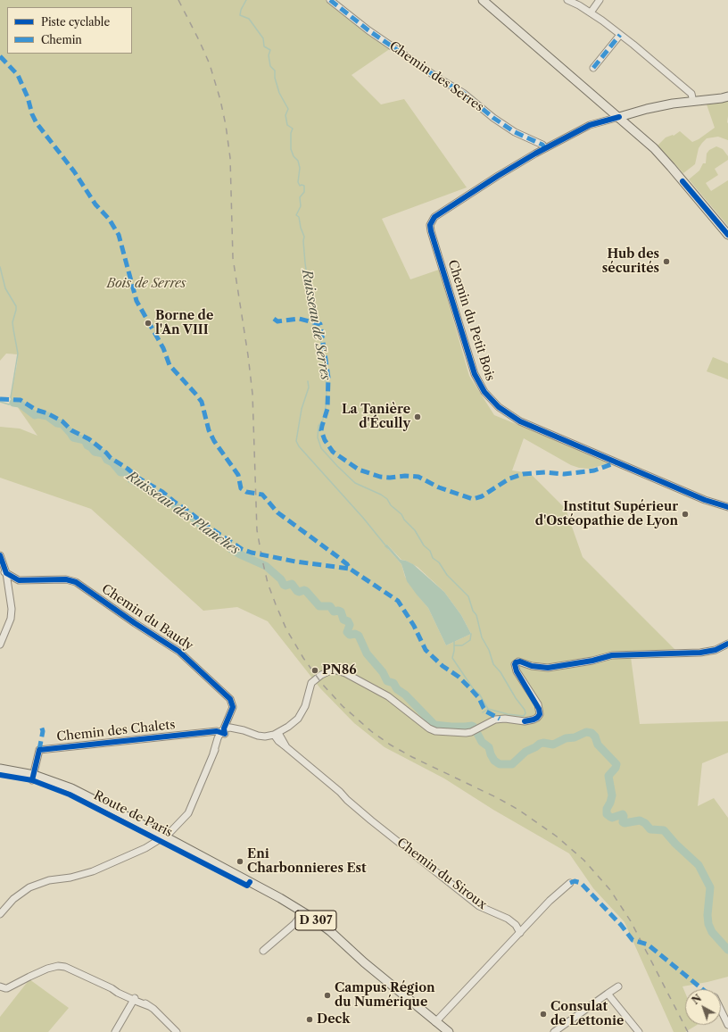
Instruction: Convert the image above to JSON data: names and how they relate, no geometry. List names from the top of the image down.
{
  "streets": {
    "main road": ["Route de Paris", "D 307"],
    "street": [
      "Chemin des Serres",
      "Chemin du Petit Bois",
      "Chemin du Baudy",
      "Chemin des Chalets",
      "Chemin du Siroux"
    ]
  },
  "crossings": [
    ["Chemin des Serres", "Chemin du Petit Bois"],
    ["Chemin du Baudy", "Chemin des Chalets"],
    ["Chemin du Baudy", "Route de Paris"],
    ["Chemin des Chalets", "Route de Paris"],
    ["Chemin des Chalets", "Chemin du Siroux"]
  ],
  "water": ["Ruisseau de Serres", "Ruisseau des Planches"],
  "parks": ["Bois de Serres"],
  "places": [
    "Hub des sécurités",
    "Borne de l'An VIII",
    "La Tanière d'Écully",
    "Institut Supérieur d'Ostéopathie de Lyon",
    "PN86",
    "Eni Charbonnieres Est",
    "Campus Région du Numérique",
    "Consulat de Lettonie",
    "Deck"
  ],
  "legend": ["Piste cyclable", "Chemin"],
  "north": "top left"
}
